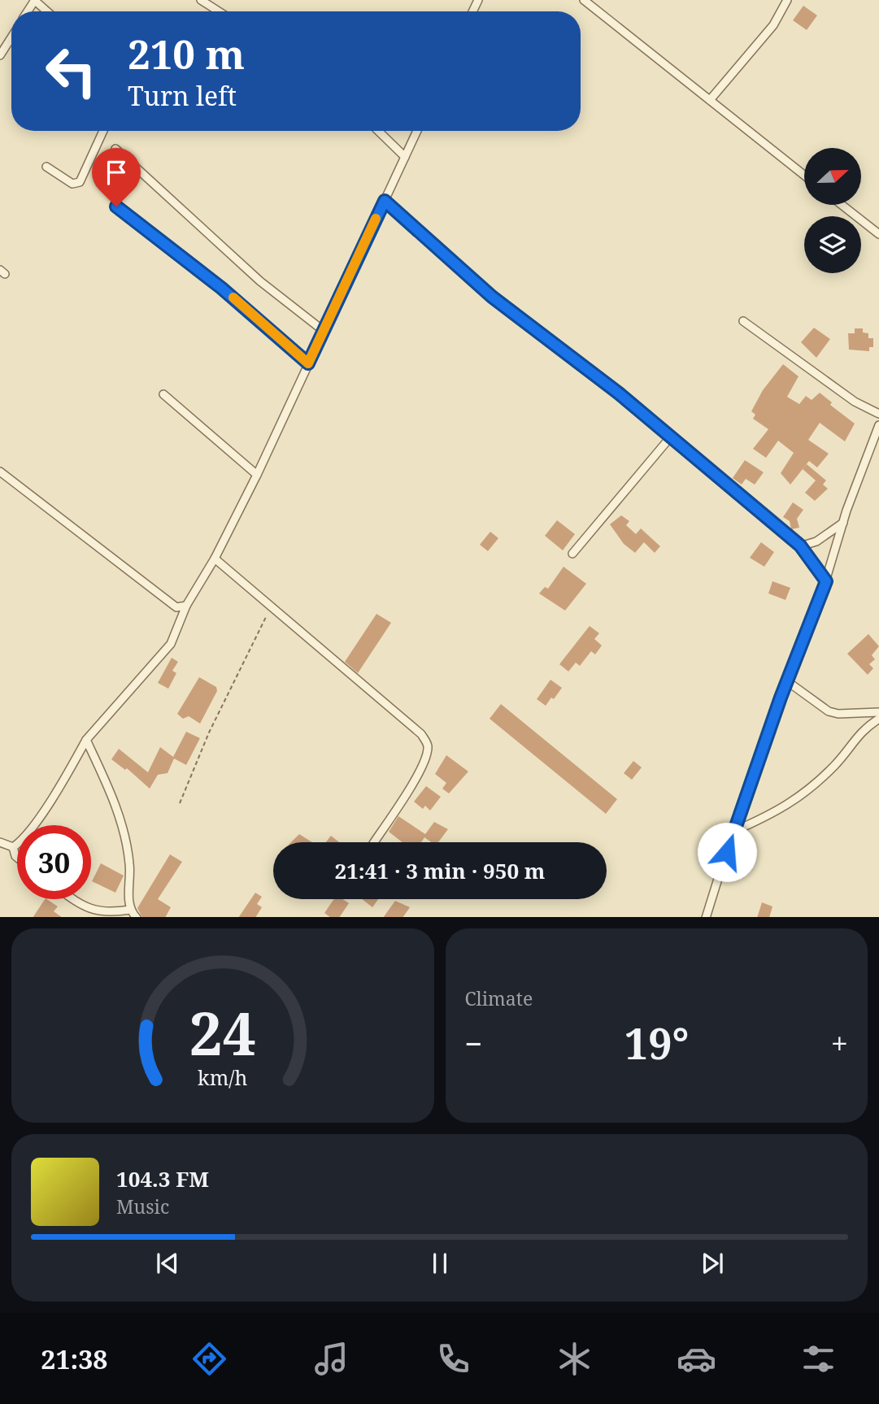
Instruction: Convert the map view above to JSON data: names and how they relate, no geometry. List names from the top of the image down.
{
  "north": "right",
  "page": {
    "turn": ["210 m", "Turn left"],
    "limit": "30",
    "trip": "21:41 · 3 min · 950 m",
    "tile": "Climate",
    "heat": ["−", "19°", "+"],
    "song": ["104.3 FM", "Music"],
    "tabs": "21:38",
    "gauge": ["24", "km/h"]
  }
}
